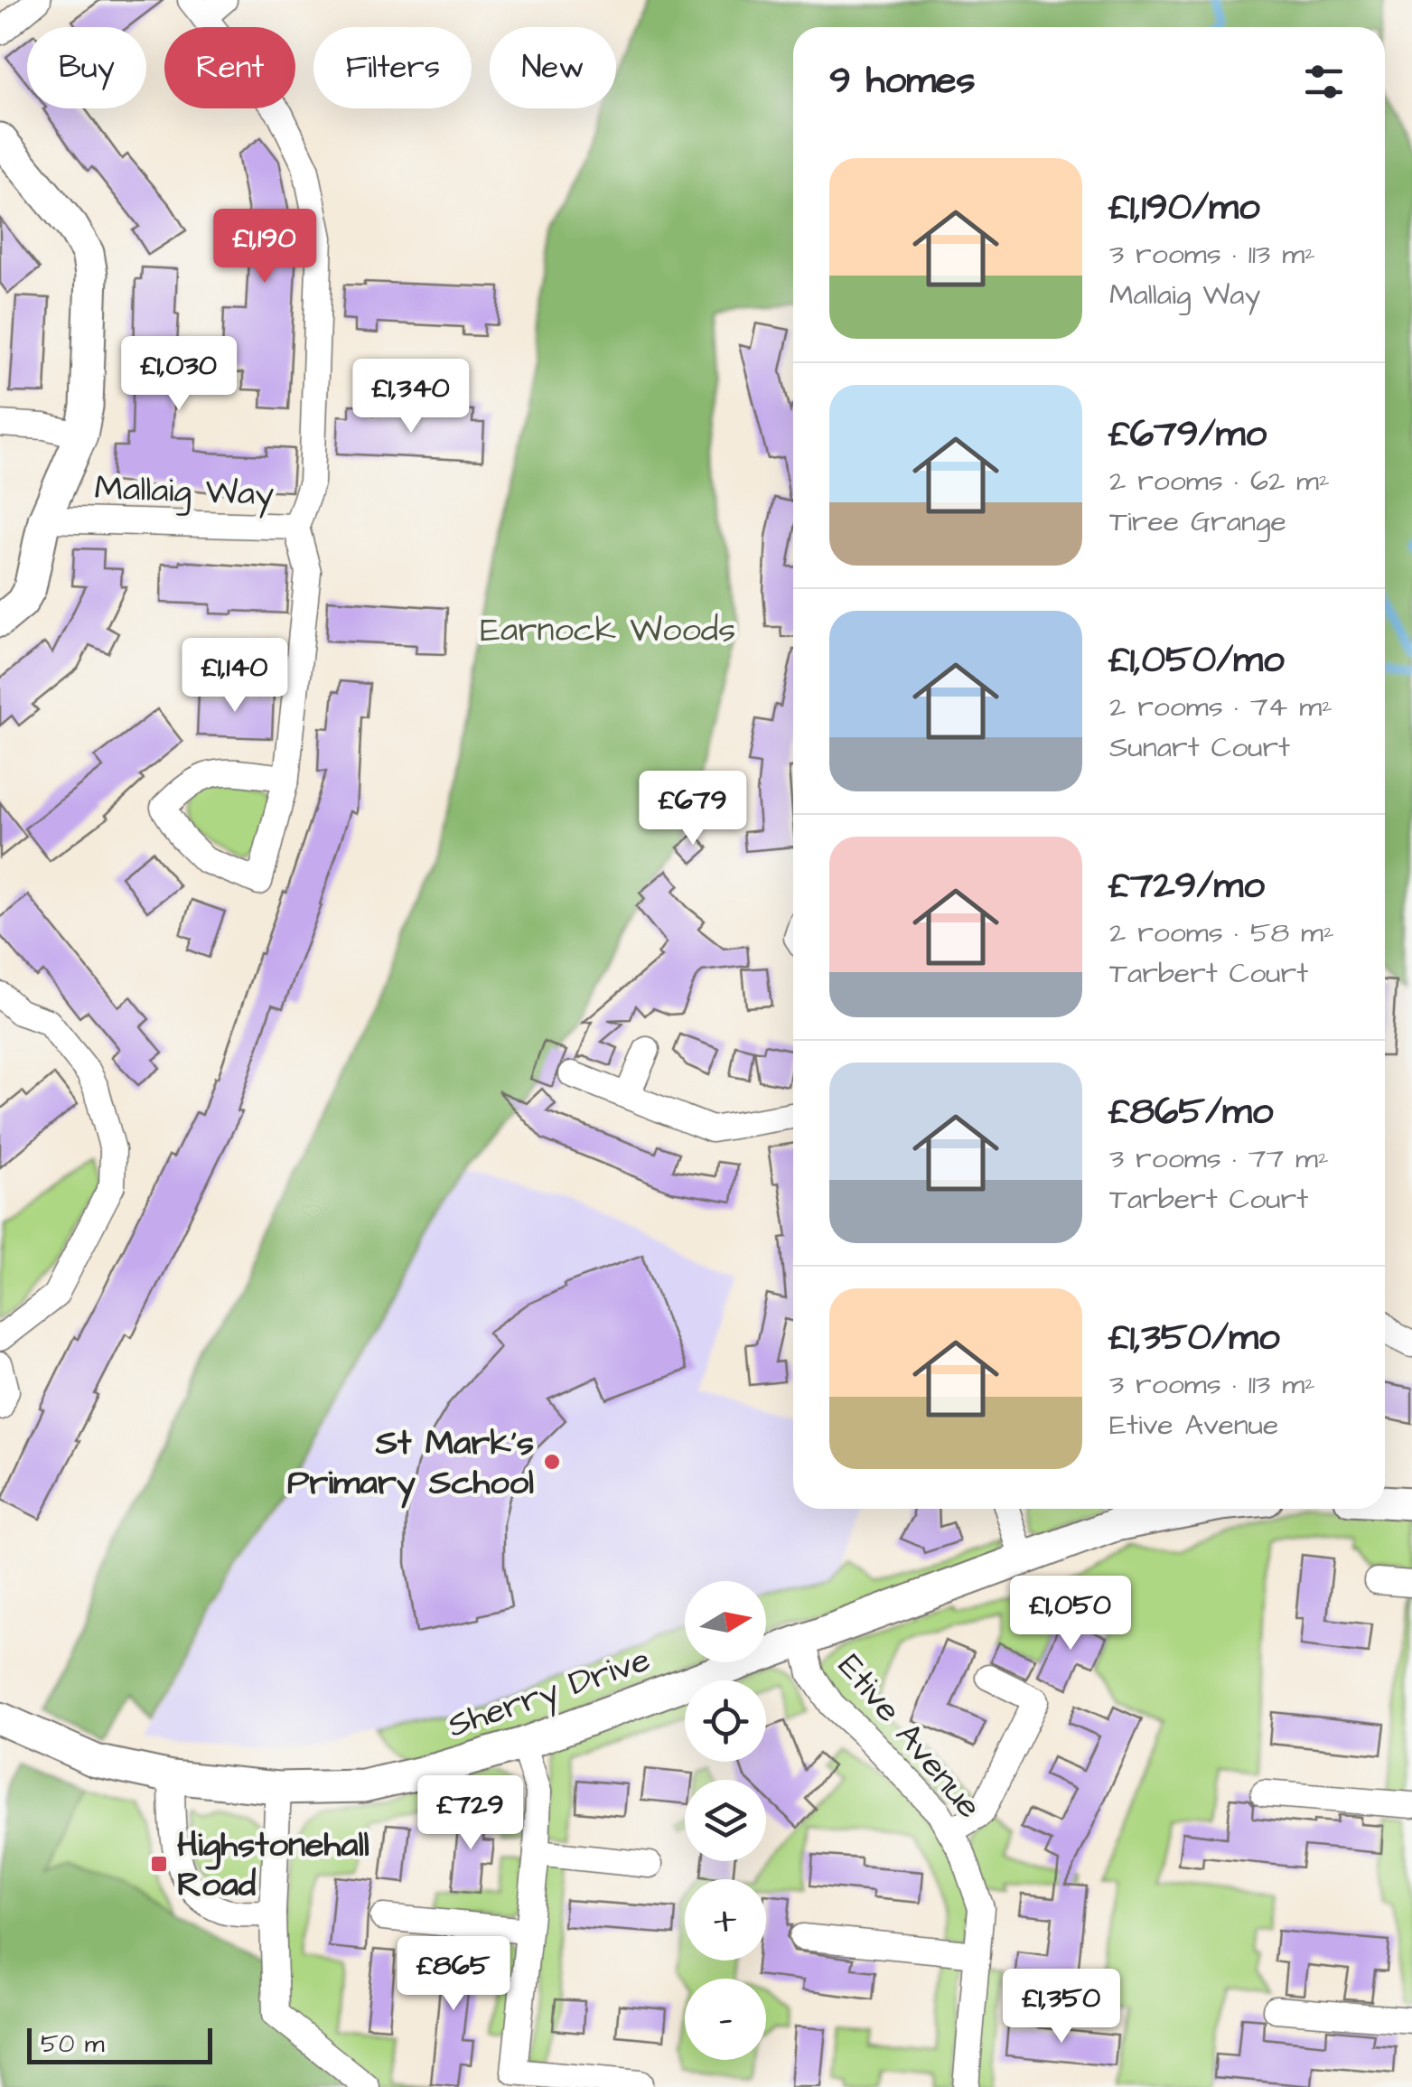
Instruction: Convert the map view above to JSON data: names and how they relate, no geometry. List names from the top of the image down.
{
  "streets": {
    "street": ["Mallaig Way", "Sherry Drive", "Etive Avenue"]
  },
  "crossings": [
    ["Sherry Drive", "Etive Avenue"]
  ],
  "parks": ["Earnock Woods"],
  "places": {
    "other": ["St Mark's Primary School"],
    "transit": ["Highstonehall Road"]
  },
  "scale_bar": "50 m",
  "north": "right",
  "page": {
    "chip": [
      "Buy",
      "Rent",
      "Filters",
      "New"
    ],
    "heading": "9 homes",
    "list": [
      {
        "name": "£1,190/mo",
        "note": "3 rooms · 113 m² · Mallaig Way"
      },
      {
        "name": "£679/mo",
        "note": "2 rooms · 62 m² · Tiree Grange"
      },
      {
        "name": "£1,050/mo",
        "note": "2 rooms · 74 m² · Sunart Court"
      },
      {
        "name": "£729/mo",
        "note": "2 rooms · 58 m² · Tarbert Court"
      },
      {
        "name": "£865/mo",
        "note": "3 rooms · 77 m² · Tarbert Court"
      },
      {
        "name": "£1,350/mo",
        "note": "3 rooms · 113 m² · Etive Avenue"
      }
    ],
    "price": [
      "£1,190",
      "£1,030",
      "£1,340",
      "£1,140",
      "£679",
      "£1,050",
      "£729",
      "£865",
      "£1,350"
    ],
    "map_buttons": ["+", "−"],
    "scale": "50 m"
  }
}
